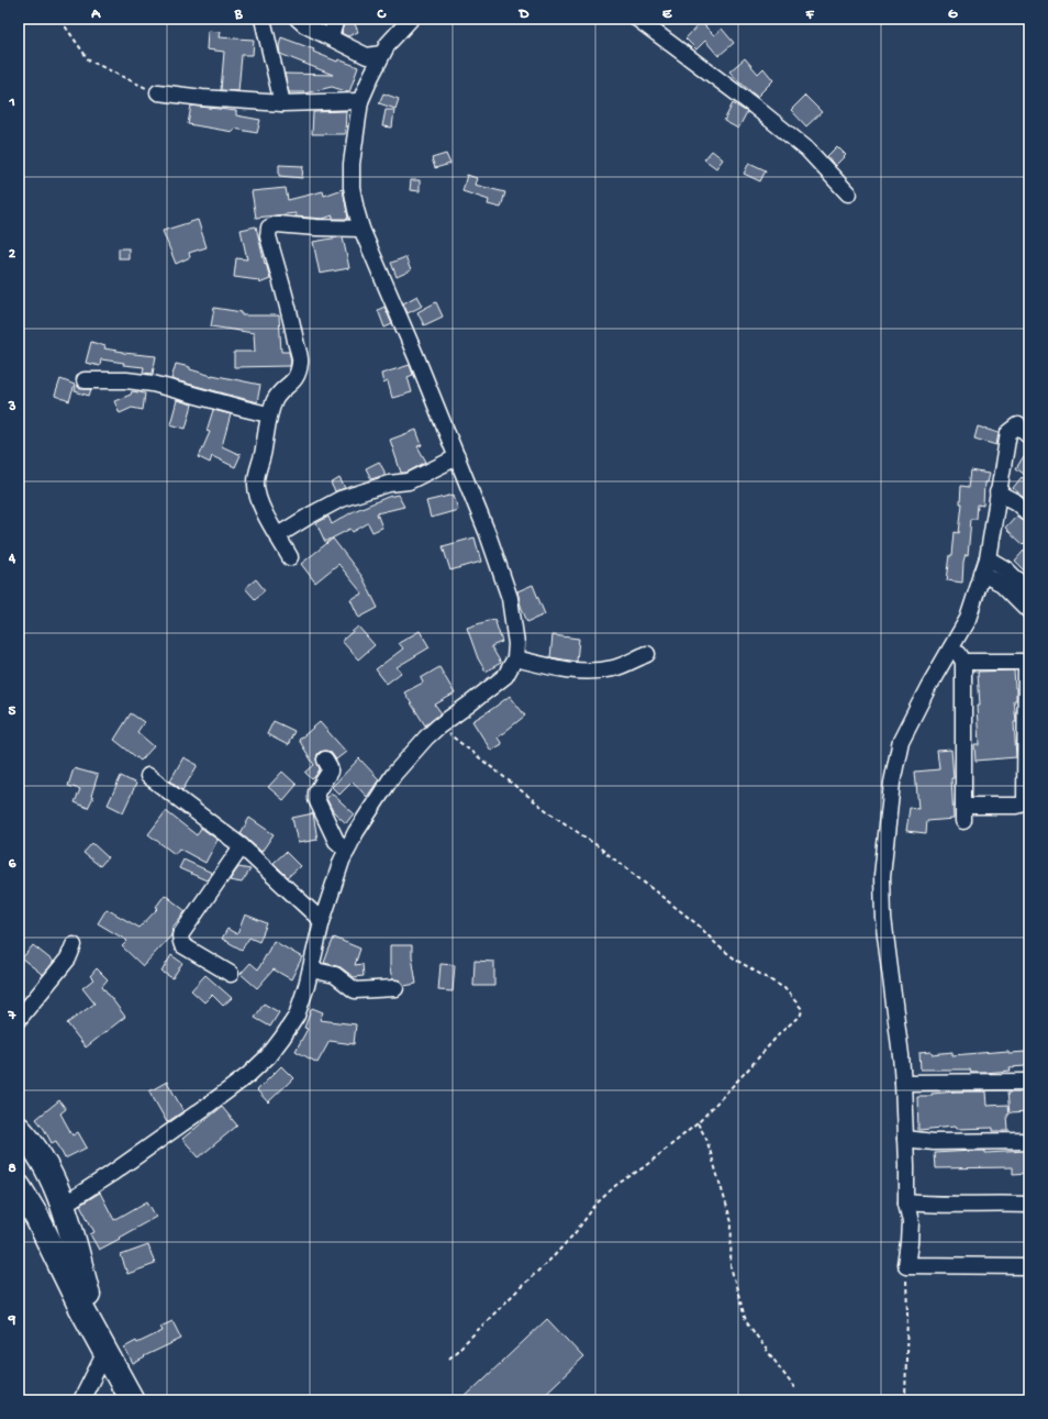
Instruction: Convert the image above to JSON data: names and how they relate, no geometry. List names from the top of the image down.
{
  "grid": {
    "columns": [
      "A",
      "B",
      "C",
      "D",
      "E",
      "F",
      "G"
    ],
    "rows": [
      "1",
      "2",
      "3",
      "4",
      "5",
      "6",
      "7",
      "8",
      "9"
    ]
  }
}
